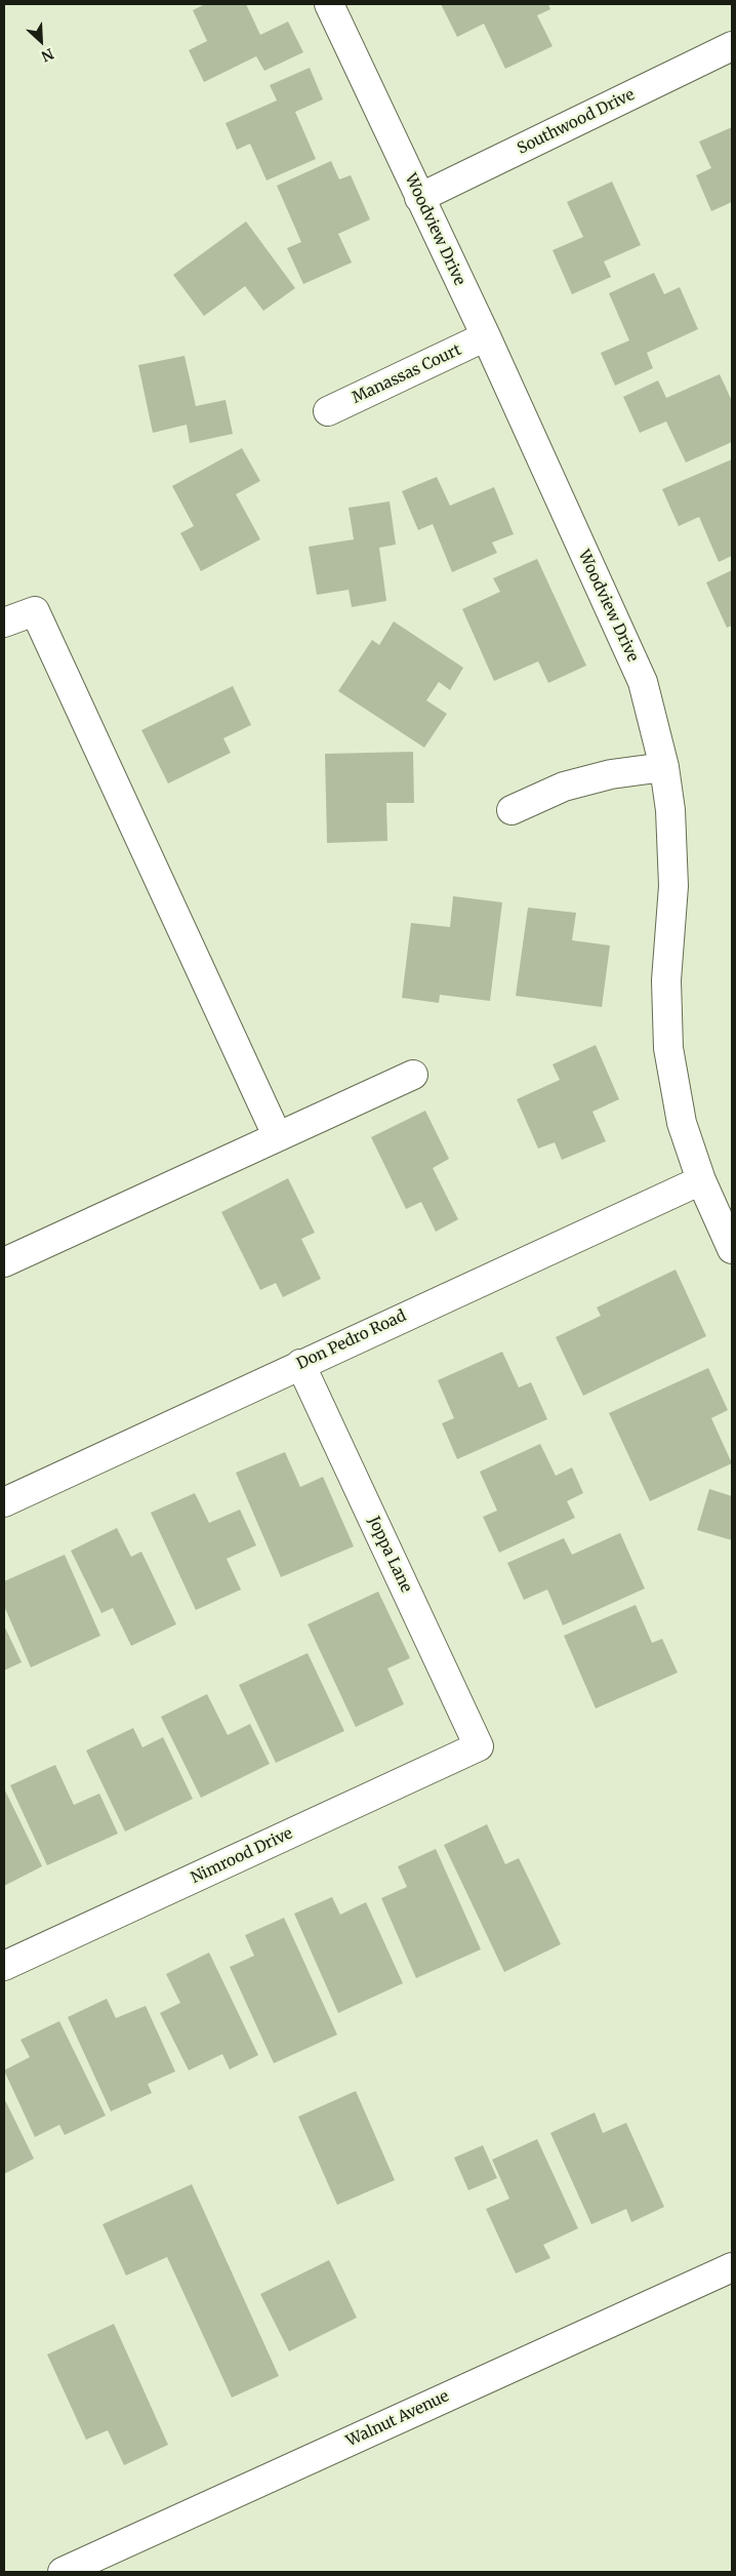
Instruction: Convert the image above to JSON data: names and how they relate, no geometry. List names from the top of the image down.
{
  "streets": {
    "street": [
      "Southwood Drive",
      "Woodview Drive",
      "Manassas Court",
      "Don Pedro Road",
      "Joppa Lane",
      "Nimrood Drive",
      "Walnut Avenue"
    ]
  },
  "crossings": [
    ["Southwood Drive", "Woodview Drive"],
    ["Woodview Drive", "Manassas Court"],
    ["Woodview Drive", "Don Pedro Road"],
    ["Don Pedro Road", "Joppa Lane"],
    ["Joppa Lane", "Nimrood Drive"]
  ],
  "north": "bottom right"
}
